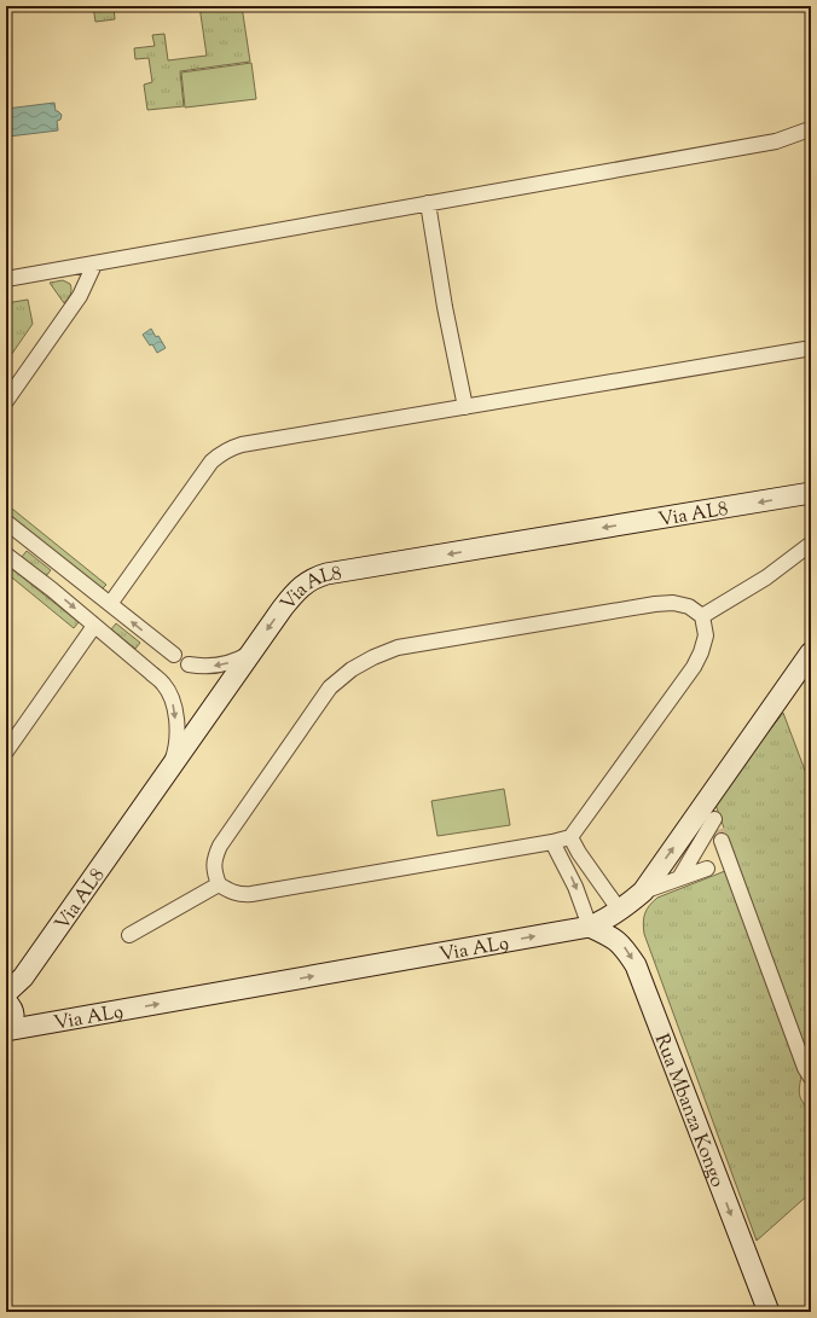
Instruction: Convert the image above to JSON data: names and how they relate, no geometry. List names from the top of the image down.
{
  "streets": {
    "street": ["Via AL8", "Via AL9", "Rua Mbanza Kongo"]
  },
  "crossings": [
    ["Via AL9", "Rua Mbanza Kongo"]
  ]
}
